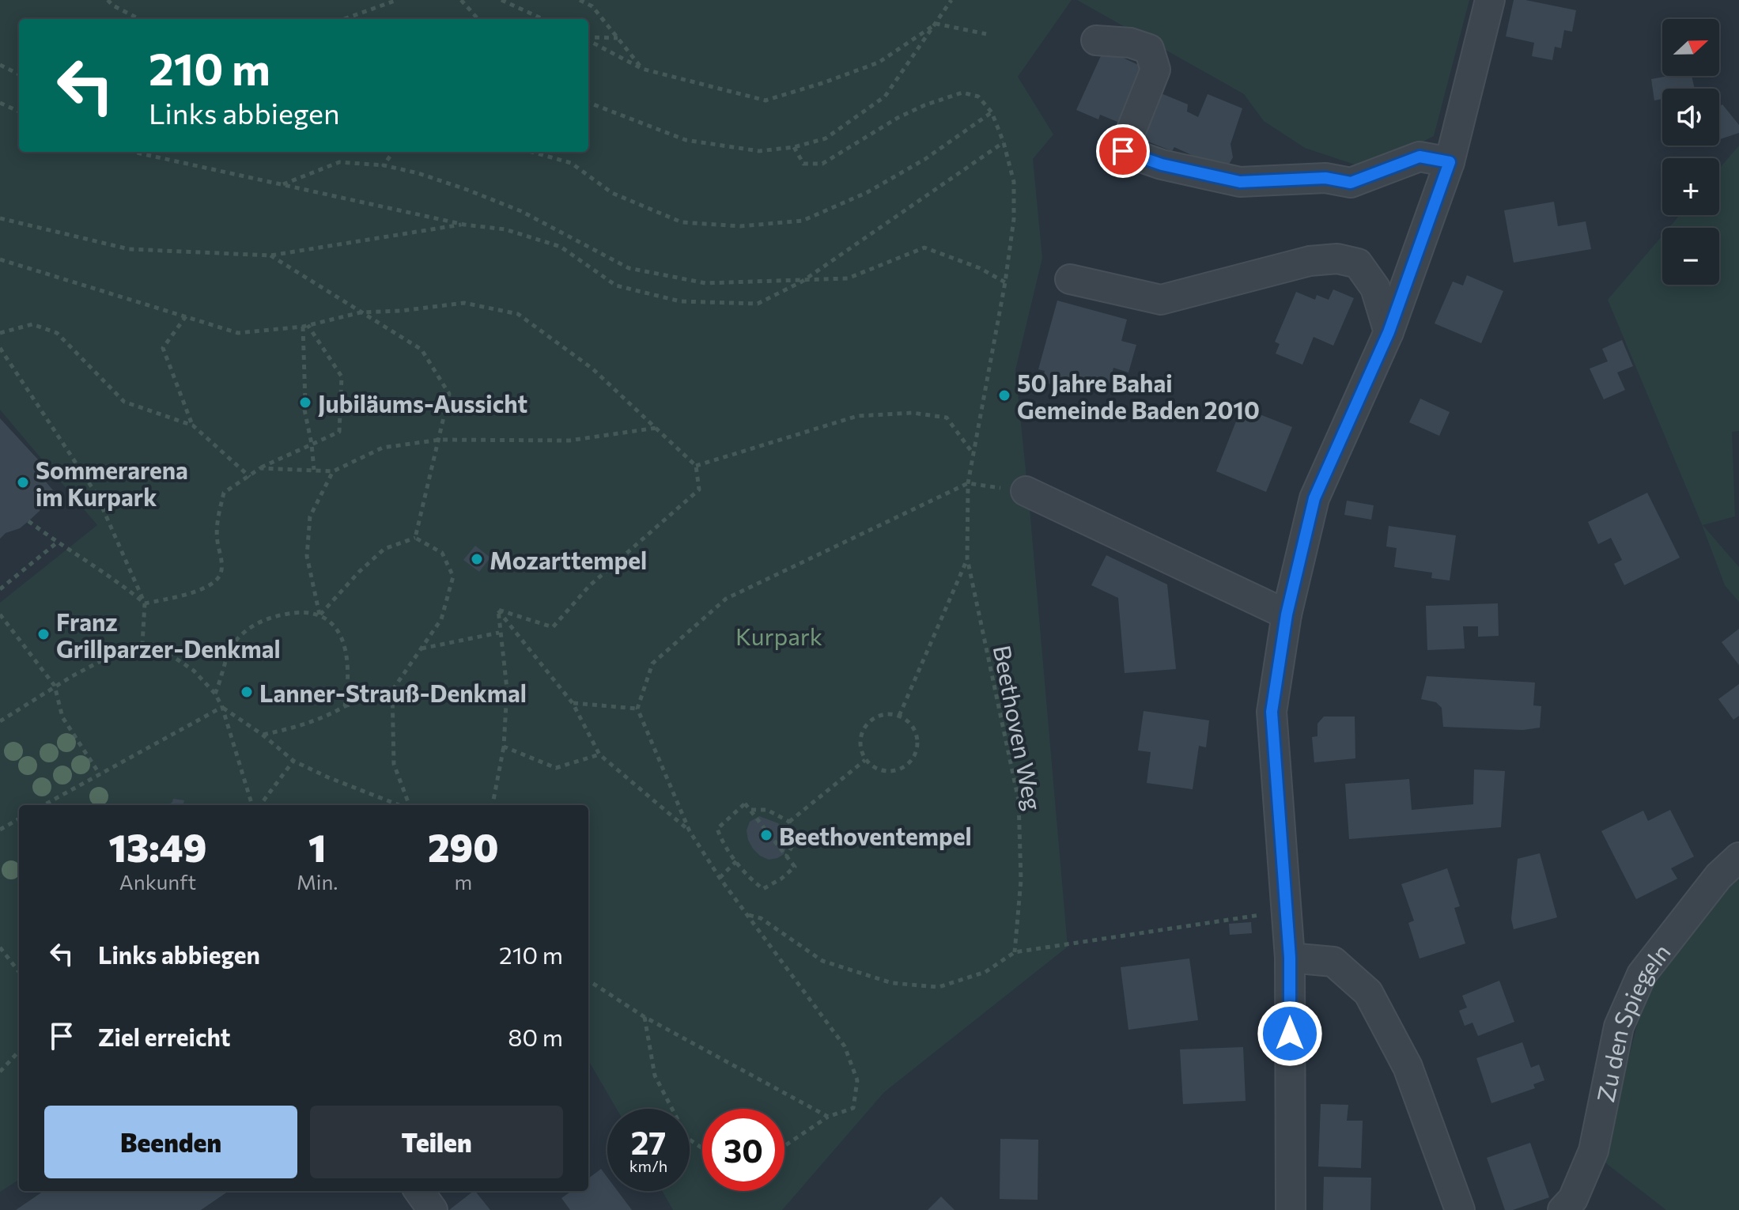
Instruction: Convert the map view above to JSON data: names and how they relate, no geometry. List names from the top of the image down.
{
  "streets": {
    "street": ["Zu den Spiegeln"],
    "path": ["Beethoven Weg"]
  },
  "parks": ["Kurpark"],
  "places": [
    "50 Jahre Bahai Gemeinde Baden 2010",
    "Jubiläums-Aussicht",
    "Sommerarena im Kurpark",
    "Mozarttempel",
    "Franz Grillparzer-Denkmal",
    "Lanner-Strauß-Denkmal",
    "Beethoventempel"
  ],
  "north": "right",
  "page": {
    "map_buttons": ["+", "−"],
    "turn": ["210 m", "Links abbiegen"],
    "eta": [
      "13:49",
      "Ankunft",
      "1",
      "Min.",
      "290",
      "m"
    ],
    "list": [
      {
        "name": "Links abbiegen",
        "value": "210 m"
      },
      {
        "name": "Ziel erreicht",
        "value": "80 m"
      }
    ],
    "buttons": ["Beenden", "Teilen"],
    "speed": "27 km/h",
    "limit": "30"
  }
}
